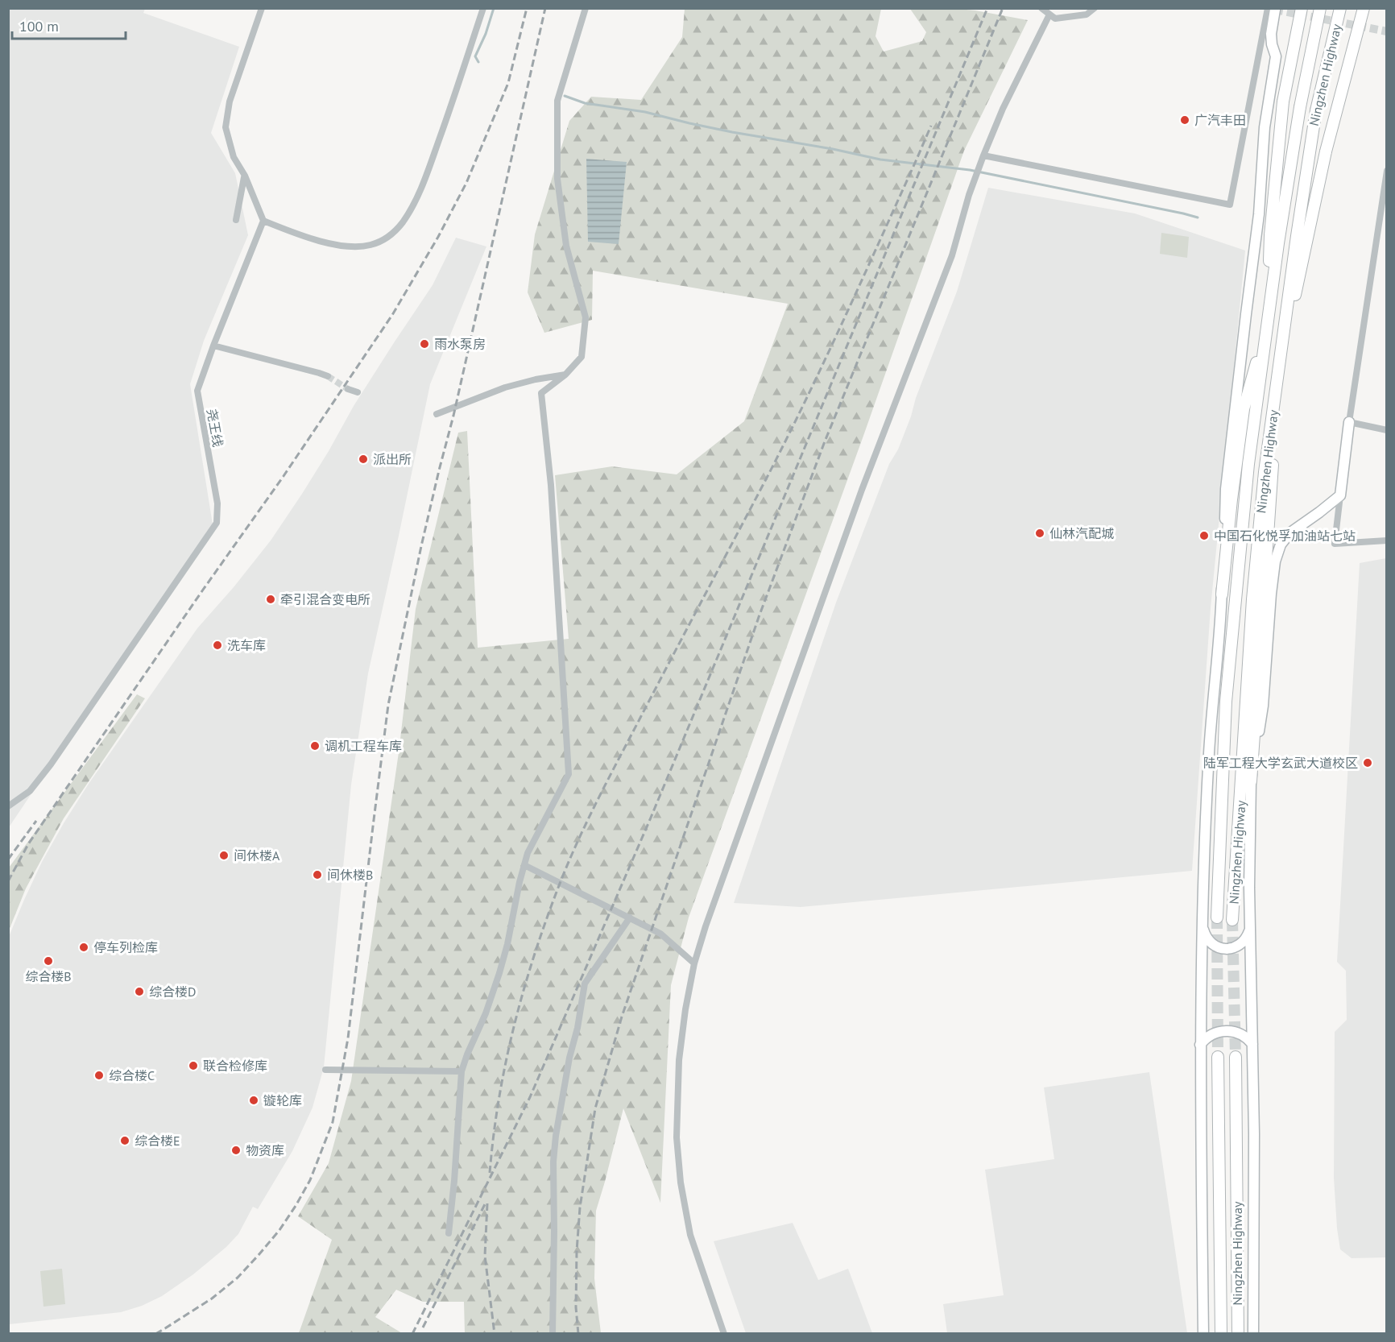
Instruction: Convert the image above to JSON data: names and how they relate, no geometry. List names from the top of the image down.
{
  "streets": {
    "highway": ["Ningzhen Highway"],
    "street": ["尧王线"]
  },
  "places": [
    "广汽丰田",
    "雨水泵房",
    "派出所",
    "仙林汽配城",
    "中国石化悦孚加油站七站",
    "牵引混合变电所",
    "洗车库",
    "调机工程车库",
    "陆军工程大学玄武大道校区",
    "间休楼A",
    "间休楼B",
    "停车列检库",
    "综合楼B",
    "综合楼D",
    "联合检修库",
    "综合楼C",
    "镟轮库",
    "综合楼E",
    "物资库"
  ],
  "scale_bar": "100 m"
}
